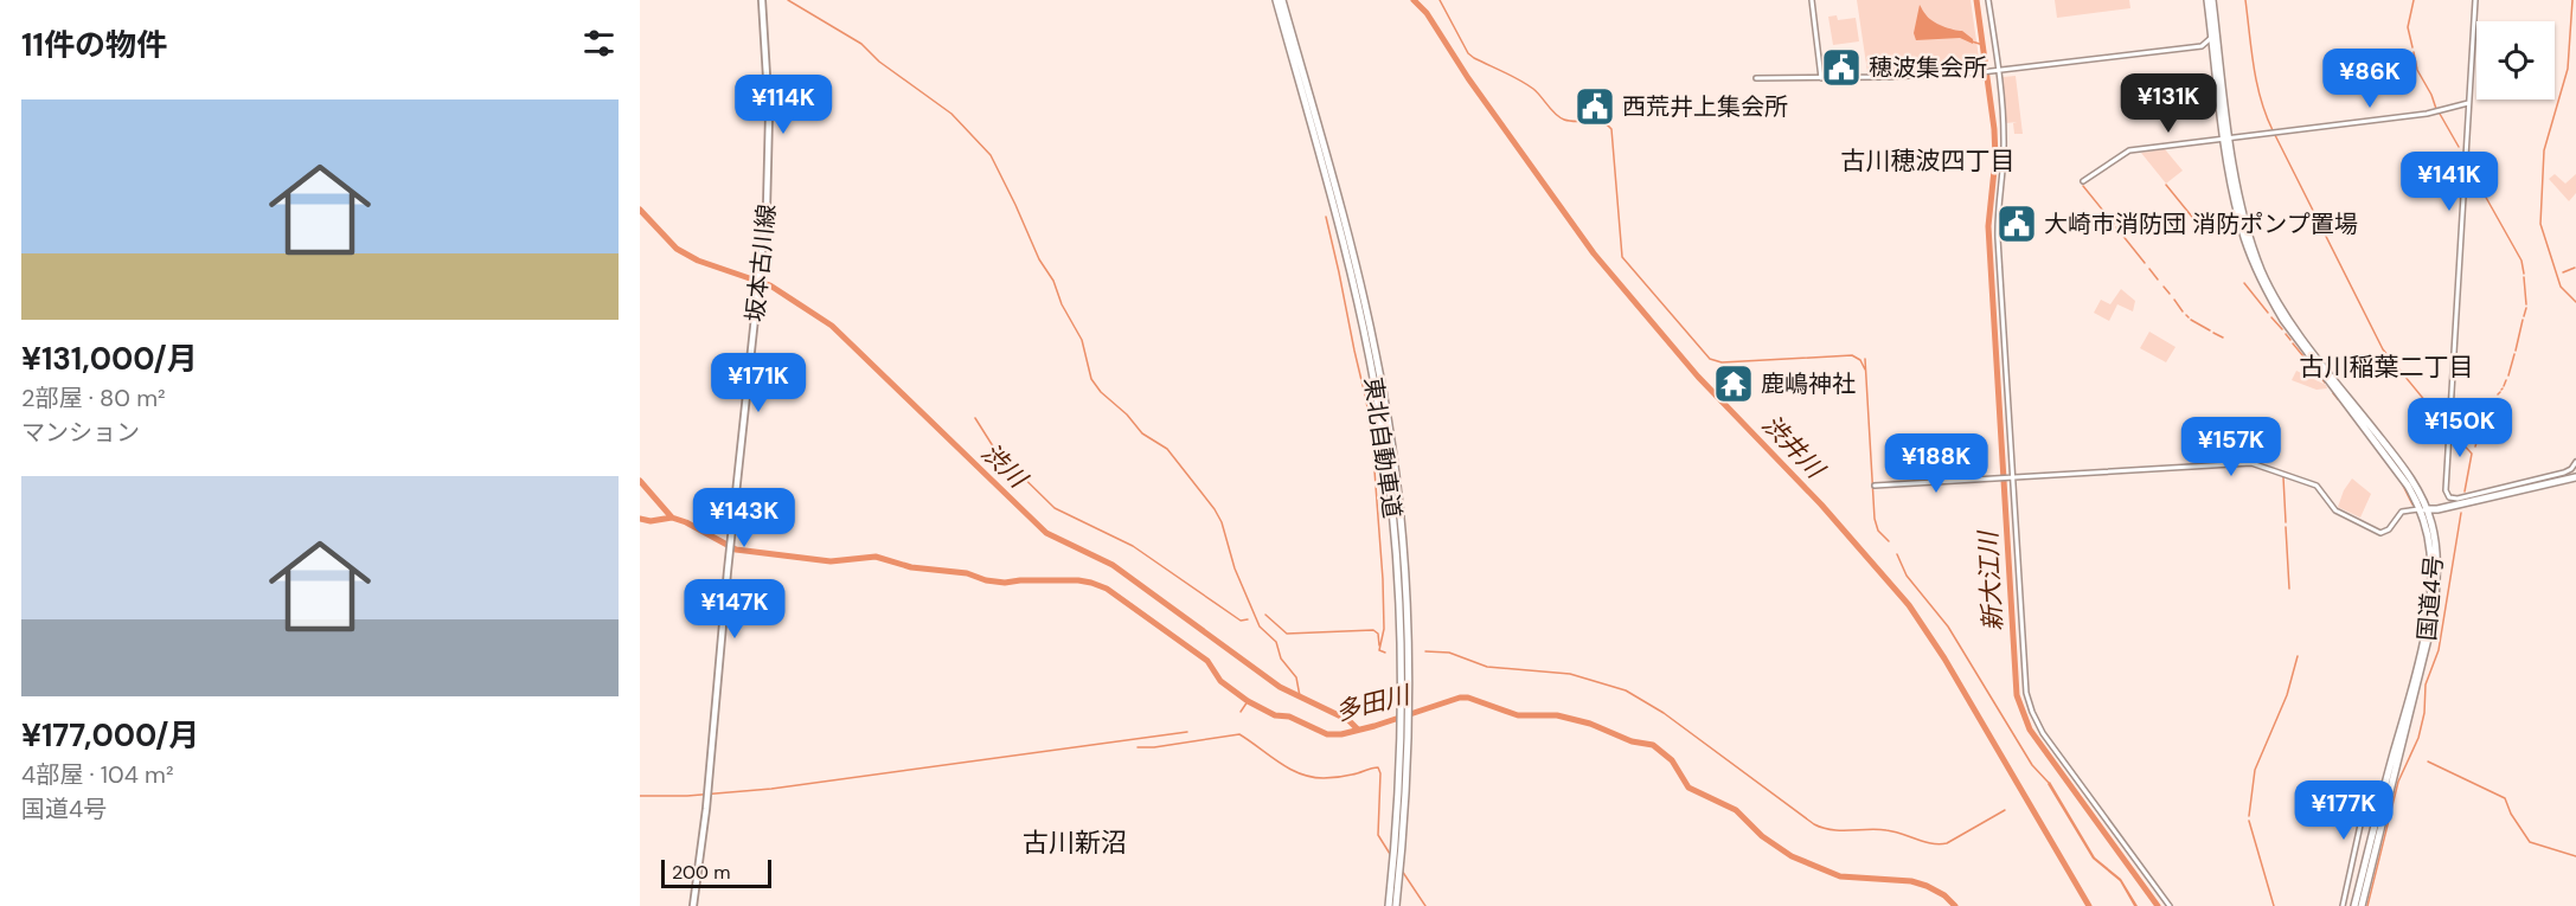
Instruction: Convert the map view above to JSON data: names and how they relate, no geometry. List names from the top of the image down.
{
  "streets": {
    "highway": ["東北自動車道", "国道4号"],
    "main road": ["坂本古川線"]
  },
  "districts": ["古川穂波四丁目", "古川稲葉二丁目", "古川新沼"],
  "water": [
    "渋井川",
    "渋川",
    "新大江川",
    "多田川"
  ],
  "places": {
    "public building": ["穂波集会所", "西荒井上集会所", "大崎市消防団 消防ポンプ置場"],
    "temple": ["鹿嶋神社"]
  },
  "scale_bar": "200 m",
  "page": {
    "heading": "11件の物件",
    "price": [
      "¥86K",
      "¥131K",
      "¥114K",
      "¥141K",
      "¥171K",
      "¥150K",
      "¥157K",
      "¥188K",
      "¥143K",
      "¥147K",
      "¥177K"
    ],
    "list": [
      {
        "name": "¥131,000/月",
        "note": "2部屋 · 80 m² · マンション"
      },
      {
        "name": "¥177,000/月",
        "note": "4部屋 · 104 m² · 国道4号"
      }
    ],
    "scale": "200 m"
  }
}
